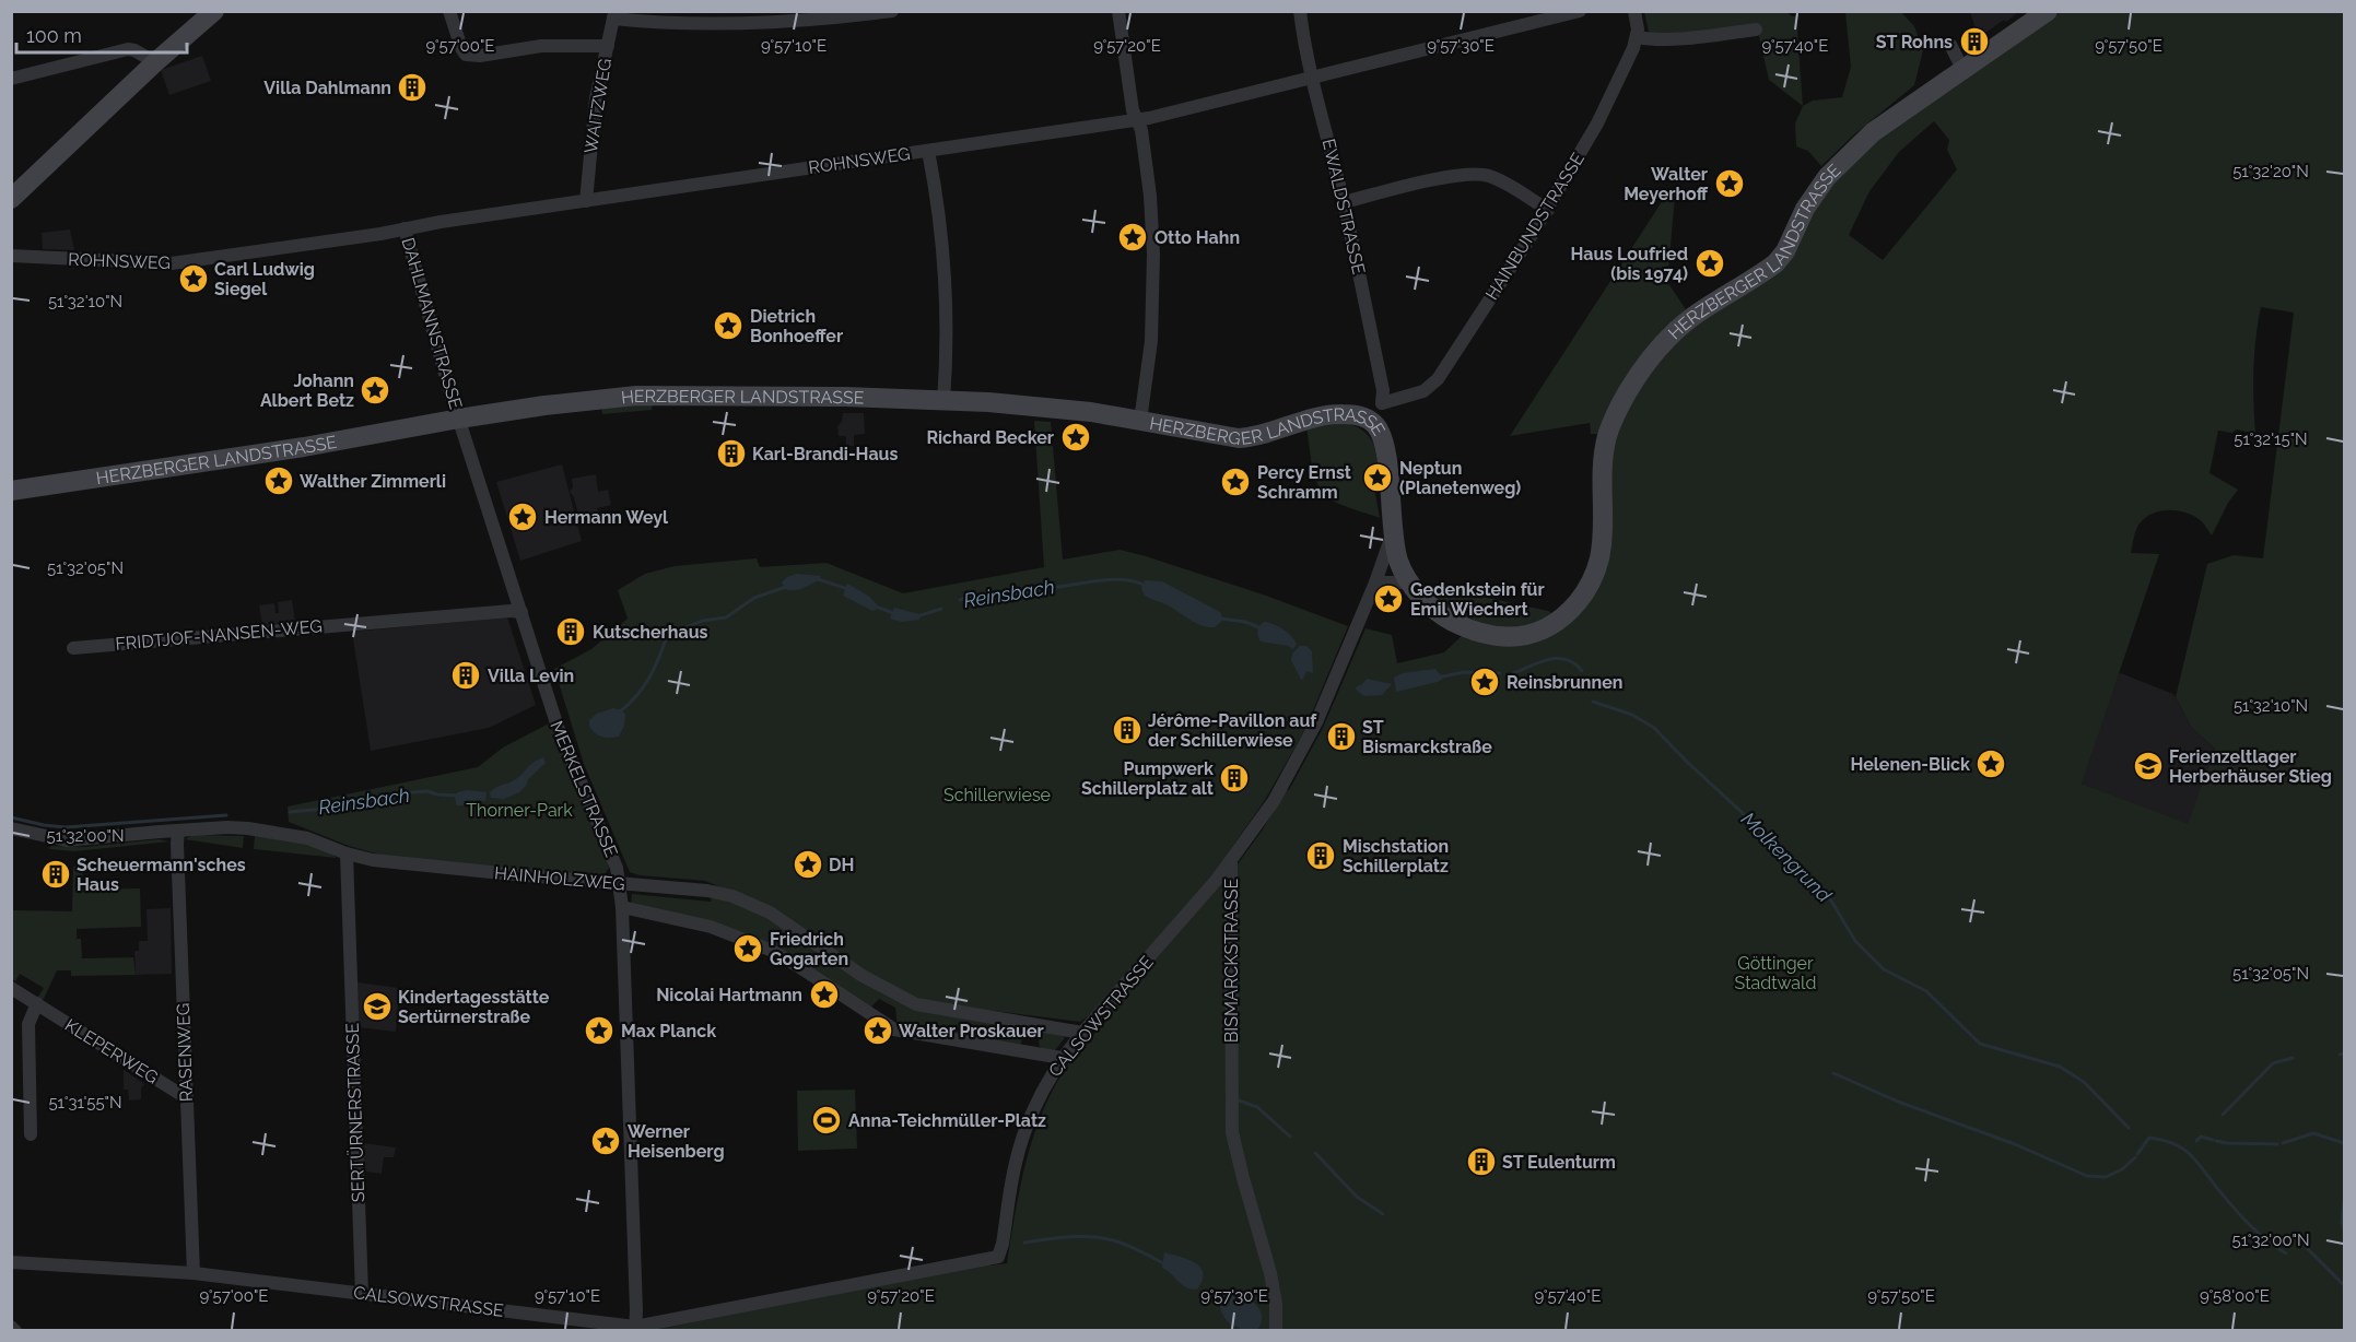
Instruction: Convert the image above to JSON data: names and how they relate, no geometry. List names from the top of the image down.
{
  "streets": {
    "street": [
      "WAITZWEG",
      "ROHNSWEG",
      "EWALDSTRASSE",
      "HAINBUNDSTRASSE",
      "HERZBERGER LANDSTRASSE",
      "DAHLMANNSTRASSE",
      "FRIDTJOF-NANSEN-WEG",
      "MERKELSTRASSE",
      "HAINHOLZWEG",
      "BISMARCKSTRASSE",
      "CALSOWSTRASSE",
      "KLEPERWEG",
      "RASENWEG",
      "SERTÜRNERSTRASSE"
    ]
  },
  "crossings": [
    ["WAITZWEG", "ROHNSWEG"],
    ["ROHNSWEG", "EWALDSTRASSE"],
    ["ROHNSWEG", "DAHLMANNSTRASSE"],
    ["EWALDSTRASSE", "HAINBUNDSTRASSE"],
    ["HERZBERGER LANDSTRASSE", "DAHLMANNSTRASSE"],
    ["HERZBERGER LANDSTRASSE", "MERKELSTRASSE"],
    ["HERZBERGER LANDSTRASSE", "BISMARCKSTRASSE"],
    ["DAHLMANNSTRASSE", "MERKELSTRASSE"],
    ["FRIDTJOF-NANSEN-WEG", "MERKELSTRASSE"],
    ["MERKELSTRASSE", "HAINHOLZWEG"],
    ["MERKELSTRASSE", "CALSOWSTRASSE"],
    ["HAINHOLZWEG", "CALSOWSTRASSE"],
    ["HAINHOLZWEG", "RASENWEG"],
    ["HAINHOLZWEG", "SERTÜRNERSTRASSE"],
    ["BISMARCKSTRASSE", "CALSOWSTRASSE"],
    ["CALSOWSTRASSE", "RASENWEG"],
    ["CALSOWSTRASSE", "SERTÜRNERSTRASSE"],
    ["KLEPERWEG", "RASENWEG"]
  ],
  "water": ["Reinsbach", "Molkengrund"],
  "parks": ["Schillerwiese", "Thorner-Park", "Göttinger Stadtwald"],
  "places": {
    "building": [
      "ST Rohns",
      "Villa Dahlmann",
      "Karl-Brandi-Haus",
      "Kutscherhaus",
      "Villa Levin",
      "Jérôme-Pavillon auf der Schillerwiese",
      "ST Bismarckstraße",
      "Pumpwerk Schillerplatz alt",
      "Mischstation Schillerplatz",
      "Scheuermann'sches Haus",
      "ST Eulenturm"
    ],
    "place": [
      "Walter Meyerhoff",
      "Otto Hahn",
      "Haus Loufried (bis 1974)",
      "Carl Ludwig Siegel",
      "Dietrich Bonhoeffer",
      "Johann Albert Betz",
      "Richard Becker",
      "Neptun (Planetenweg)",
      "Walther Zimmerli",
      "Percy Ernst Schramm",
      "Hermann Weyl",
      "Gedenkstein für Emil Wiechert",
      "Reinsbrunnen",
      "Helenen-Blick",
      "DH",
      "Friedrich Gogarten",
      "Nicolai Hartmann",
      "Max Planck",
      "Walter Proskauer",
      "Werner Heisenberg"
    ],
    "school or university": ["Ferienzeltlager Herberhäuser Stieg", "Kindertagesstätte Sertürnerstraße"],
    "sports": ["Anna-Teichmüller-Platz"]
  },
  "scale_bar": "100 m",
  "coordinates": [
    "9°57'00\"E",
    "9°57'10\"E",
    "9°57'20\"E",
    "9°57'30\"E",
    "9°57'40\"E",
    "9°57'50\"E",
    "51°32'20\"N",
    "51°32'10\"N",
    "51°32'15\"N",
    "51°32'05\"N",
    "51°32'00\"N",
    "51°31'55\"N",
    "9°58'00\"E"
  ]
}
